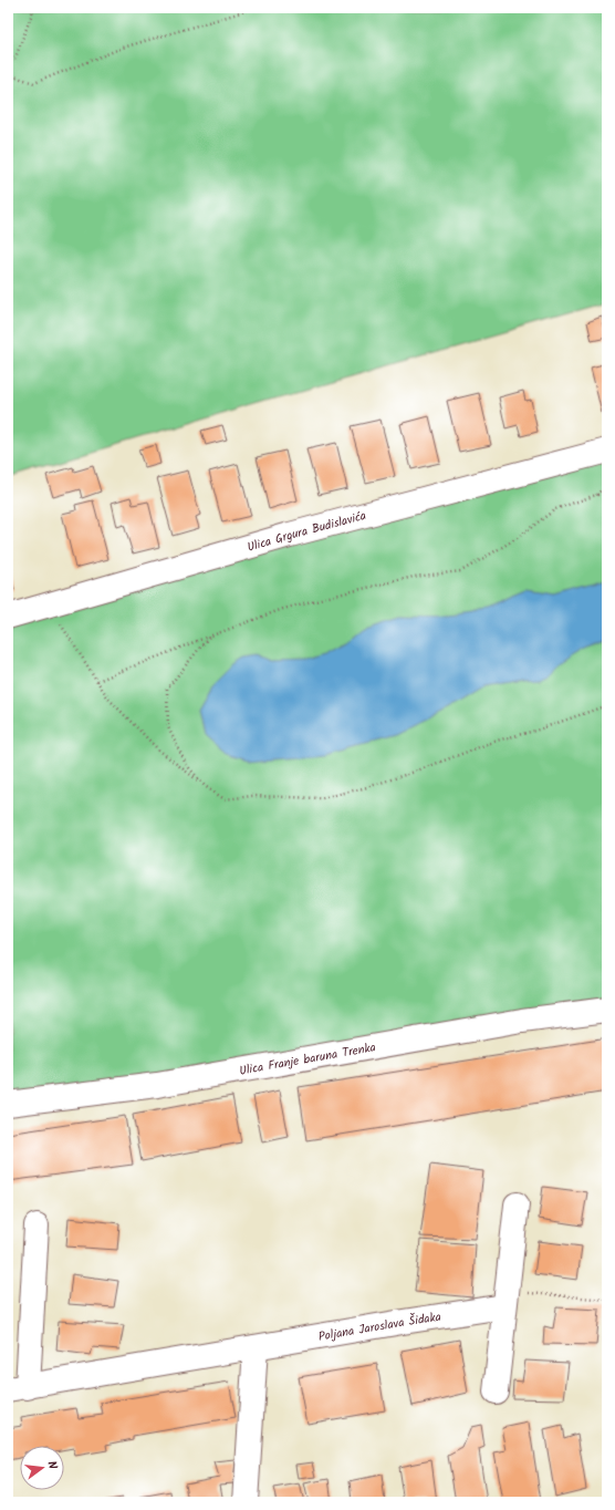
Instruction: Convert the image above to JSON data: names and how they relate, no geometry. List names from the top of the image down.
{
  "streets": {
    "street": ["Ulica Grgura Budislavića", "Ulica Franje baruna Trenka", "Poljana Jaroslava Šidaka"]
  },
  "north": "right"
}
